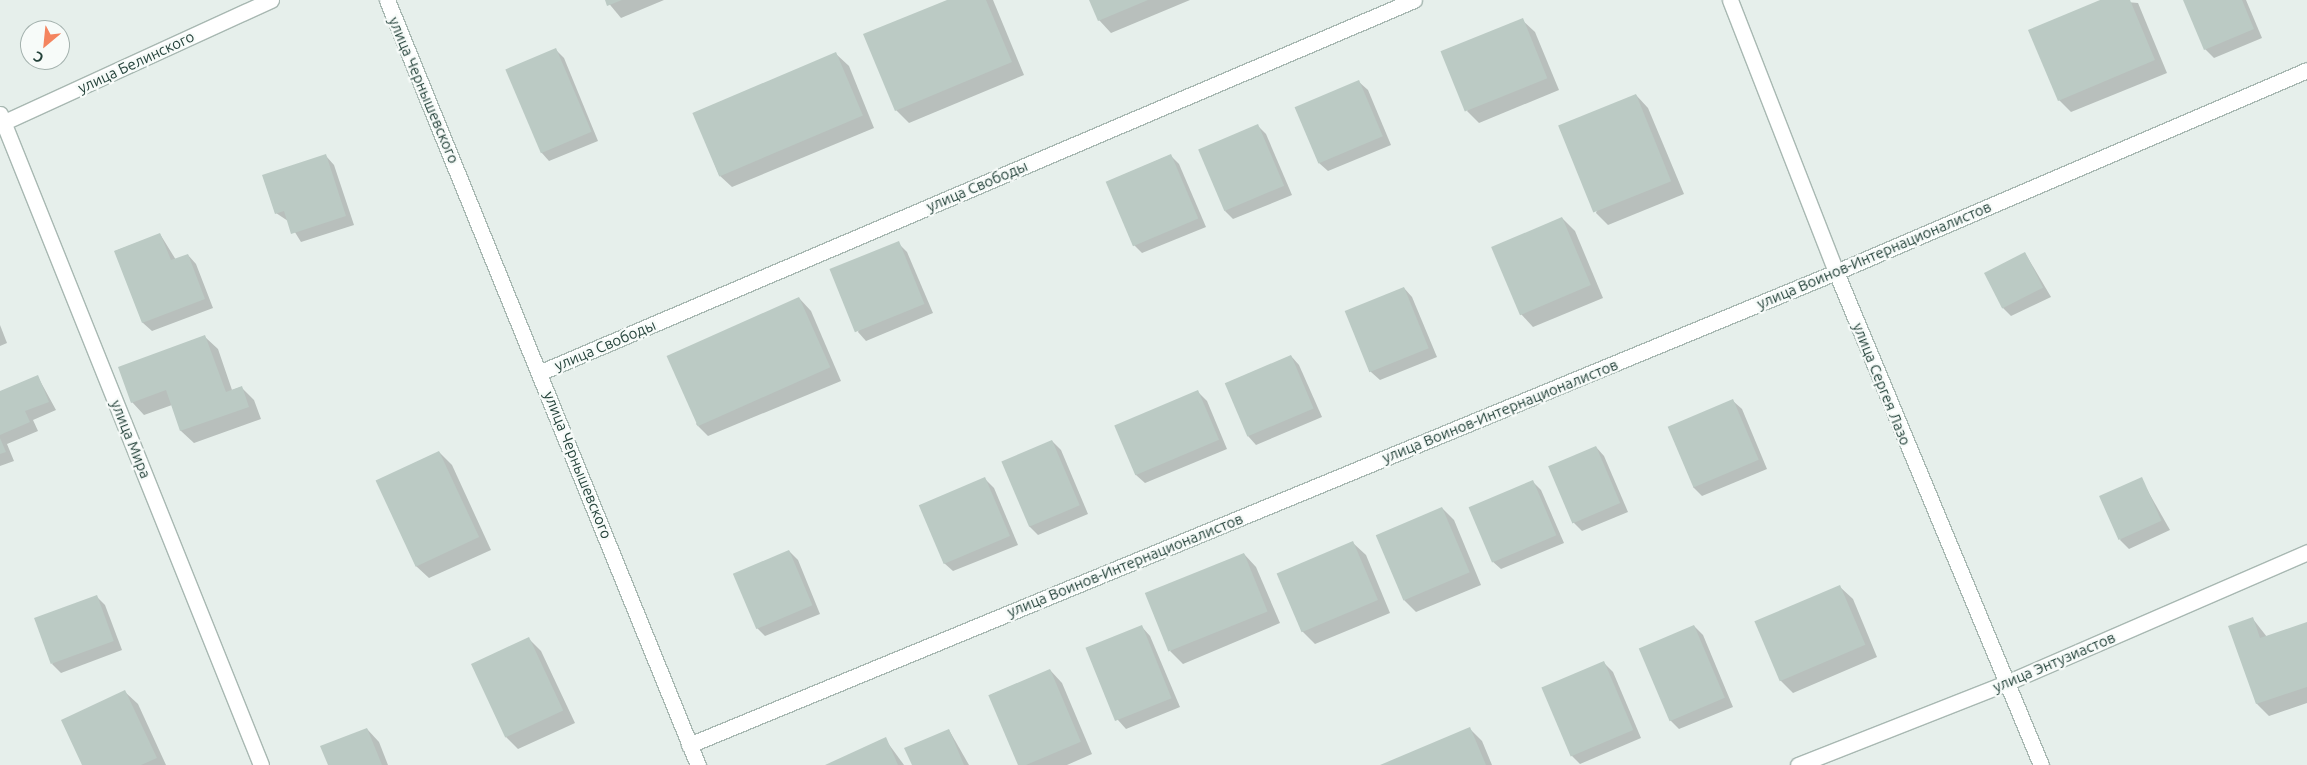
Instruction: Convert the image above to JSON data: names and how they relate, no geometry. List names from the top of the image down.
{
  "streets": {
    "street": [
      "улица Белинского",
      "улица Чернышевского",
      "улица Свободы",
      "улица Воинов-Интернационалистов",
      "улица Сергея Лазо",
      "улица Мира",
      "улица Энтузиастов"
    ]
  },
  "crossings": [
    ["улица Белинского", "улица Мира"],
    ["улица Чернышевского", "улица Свободы"],
    ["улица Чернышевского", "улица Воинов-Интернационалистов"],
    ["улица Воинов-Интернационалистов", "улица Сергея Лазо"],
    ["улица Сергея Лазо", "улица Энтузиастов"]
  ],
  "north": "bottom left"
}
